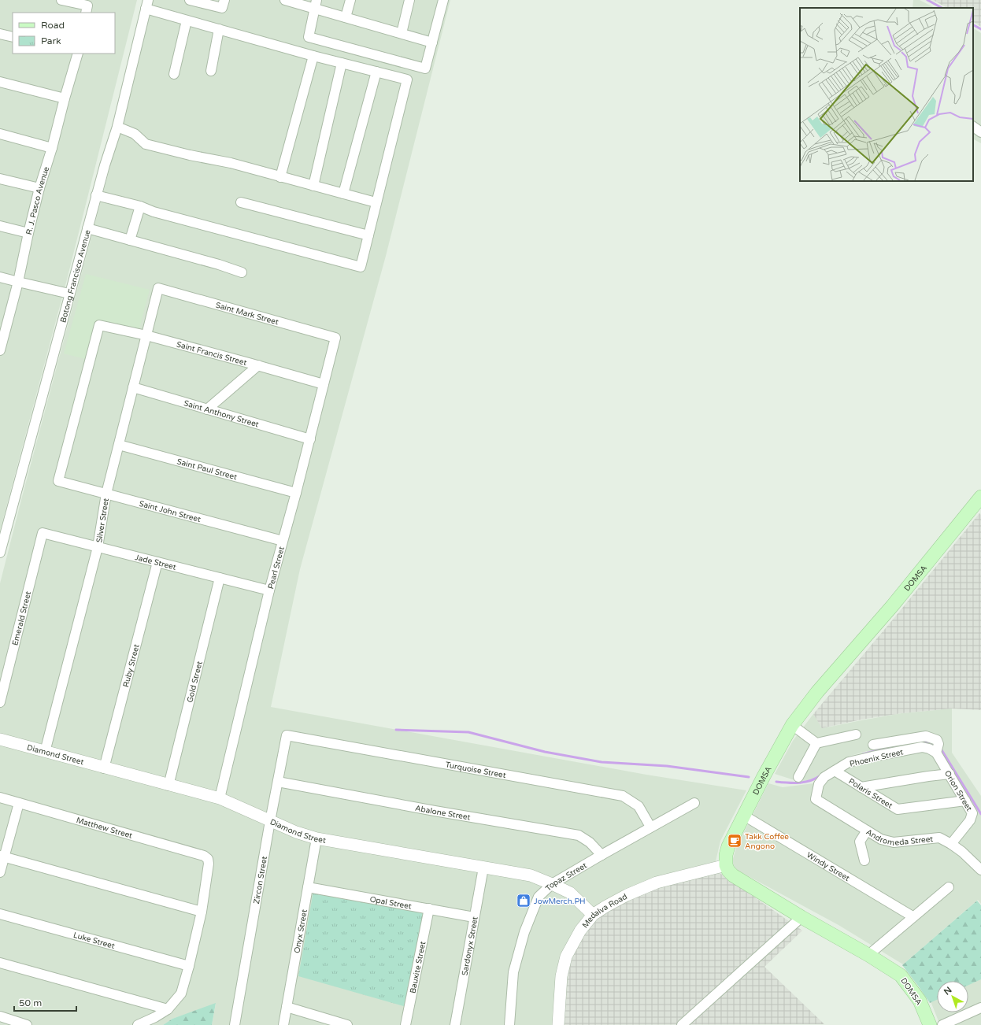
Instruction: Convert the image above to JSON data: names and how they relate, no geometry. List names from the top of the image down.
{
  "streets": {
    "main road": ["DOMSA"],
    "street": [
      "R. J. Pasco Avenue",
      "Botong Francisco Avenue",
      "Saint Mark Street",
      "Saint Francis Street",
      "Saint Anthony Street",
      "Saint Paul Street",
      "Saint John Street",
      "Silver Street",
      "Jade Street",
      "Pearl Street",
      "Emerald Street",
      "Ruby Street",
      "Gold Street",
      "Diamond Street",
      "Phoenix Street",
      "Turquoise Street",
      "Orion Street",
      "Polaris Street",
      "Abalone Street",
      "Matthew Street",
      "Andromeda Street",
      "Windy Street",
      "Topaz Street",
      "Zircon Street",
      "Opal Street",
      "Medalva Road",
      "Onyx Street",
      "Luke Street",
      "Sardonyx Street",
      "Bauxite Street"
    ]
  },
  "crossings": [
    ["Saint Mark Street", "Silver Street"],
    ["Saint Mark Street", "Pearl Street"],
    ["Saint Francis Street", "Saint John Street"],
    ["Saint Francis Street", "Silver Street"],
    ["Saint Francis Street", "Pearl Street"],
    ["Saint Anthony Street", "Silver Street"],
    ["Saint Anthony Street", "Pearl Street"],
    ["Saint Paul Street", "Silver Street"],
    ["Saint Paul Street", "Pearl Street"],
    ["Saint John Street", "Silver Street"],
    ["Saint John Street", "Pearl Street"],
    ["Silver Street", "Jade Street"],
    ["Silver Street", "Diamond Street"],
    ["Jade Street", "Pearl Street"],
    ["Jade Street", "Emerald Street"],
    ["Jade Street", "Ruby Street"],
    ["Jade Street", "Gold Street"],
    ["Pearl Street", "Diamond Street"],
    ["DOMSA", "Windy Street"],
    ["DOMSA", "Medalva Road"],
    ["Ruby Street", "Diamond Street"],
    ["Gold Street", "Diamond Street"],
    ["Diamond Street", "Topaz Street"],
    ["Diamond Street", "Zircon Street"],
    ["Diamond Street", "Medalva Road"],
    ["Diamond Street", "Onyx Street"],
    ["Diamond Street", "Sardonyx Street"],
    ["Phoenix Street", "Orion Street"],
    ["Phoenix Street", "Polaris Street"],
    ["Phoenix Street", "Andromeda Street"],
    ["Turquoise Street", "Topaz Street"],
    ["Turquoise Street", "Zircon Street"],
    ["Orion Street", "Polaris Street"],
    ["Orion Street", "Andromeda Street"],
    ["Abalone Street", "Topaz Street"],
    ["Abalone Street", "Zircon Street"],
    ["Opal Street", "Onyx Street"],
    ["Opal Street", "Sardonyx Street"],
    ["Opal Street", "Bauxite Street"]
  ],
  "places": {
    "cafe": ["Takk Coffee Angono"],
    "shop": ["JowMerch.PH"]
  },
  "legend": ["Road", "Park"],
  "scale_bar": "50 m",
  "north": "top left"
}
